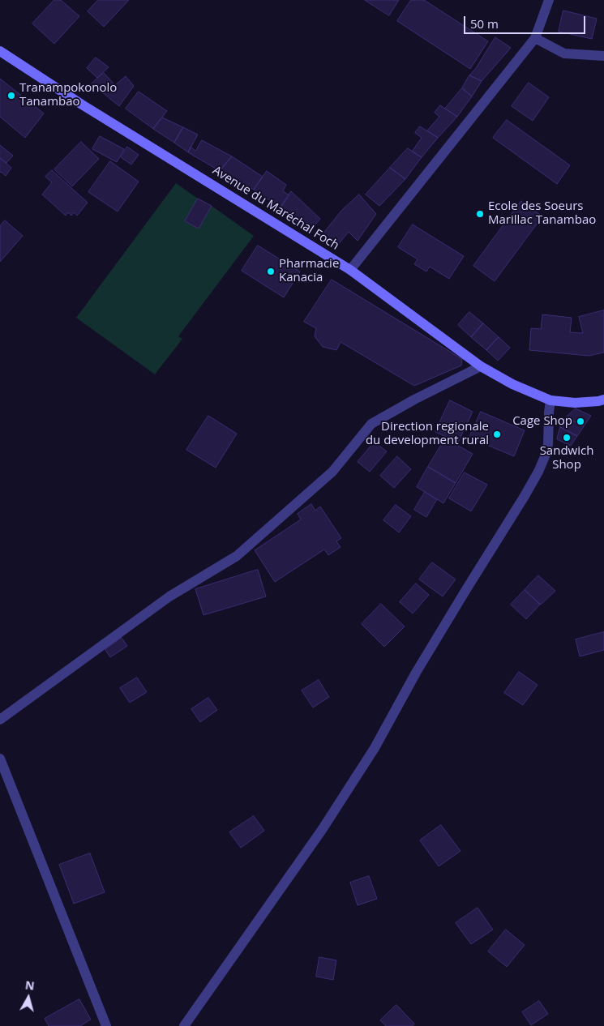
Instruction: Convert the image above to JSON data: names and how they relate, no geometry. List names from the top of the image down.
{
  "streets": {
    "main road": ["Avenue du Maréchal Foch"]
  },
  "places": [
    "Tranampokonolo Tanambao",
    "Ecole des Soeurs Marillac Tanambao",
    "Pharmacie Kanacia",
    "Cage Shop",
    "Direction regionale du development rural",
    "Sandwich Shop"
  ],
  "scale_bar": "50 m",
  "north": "top"
}
